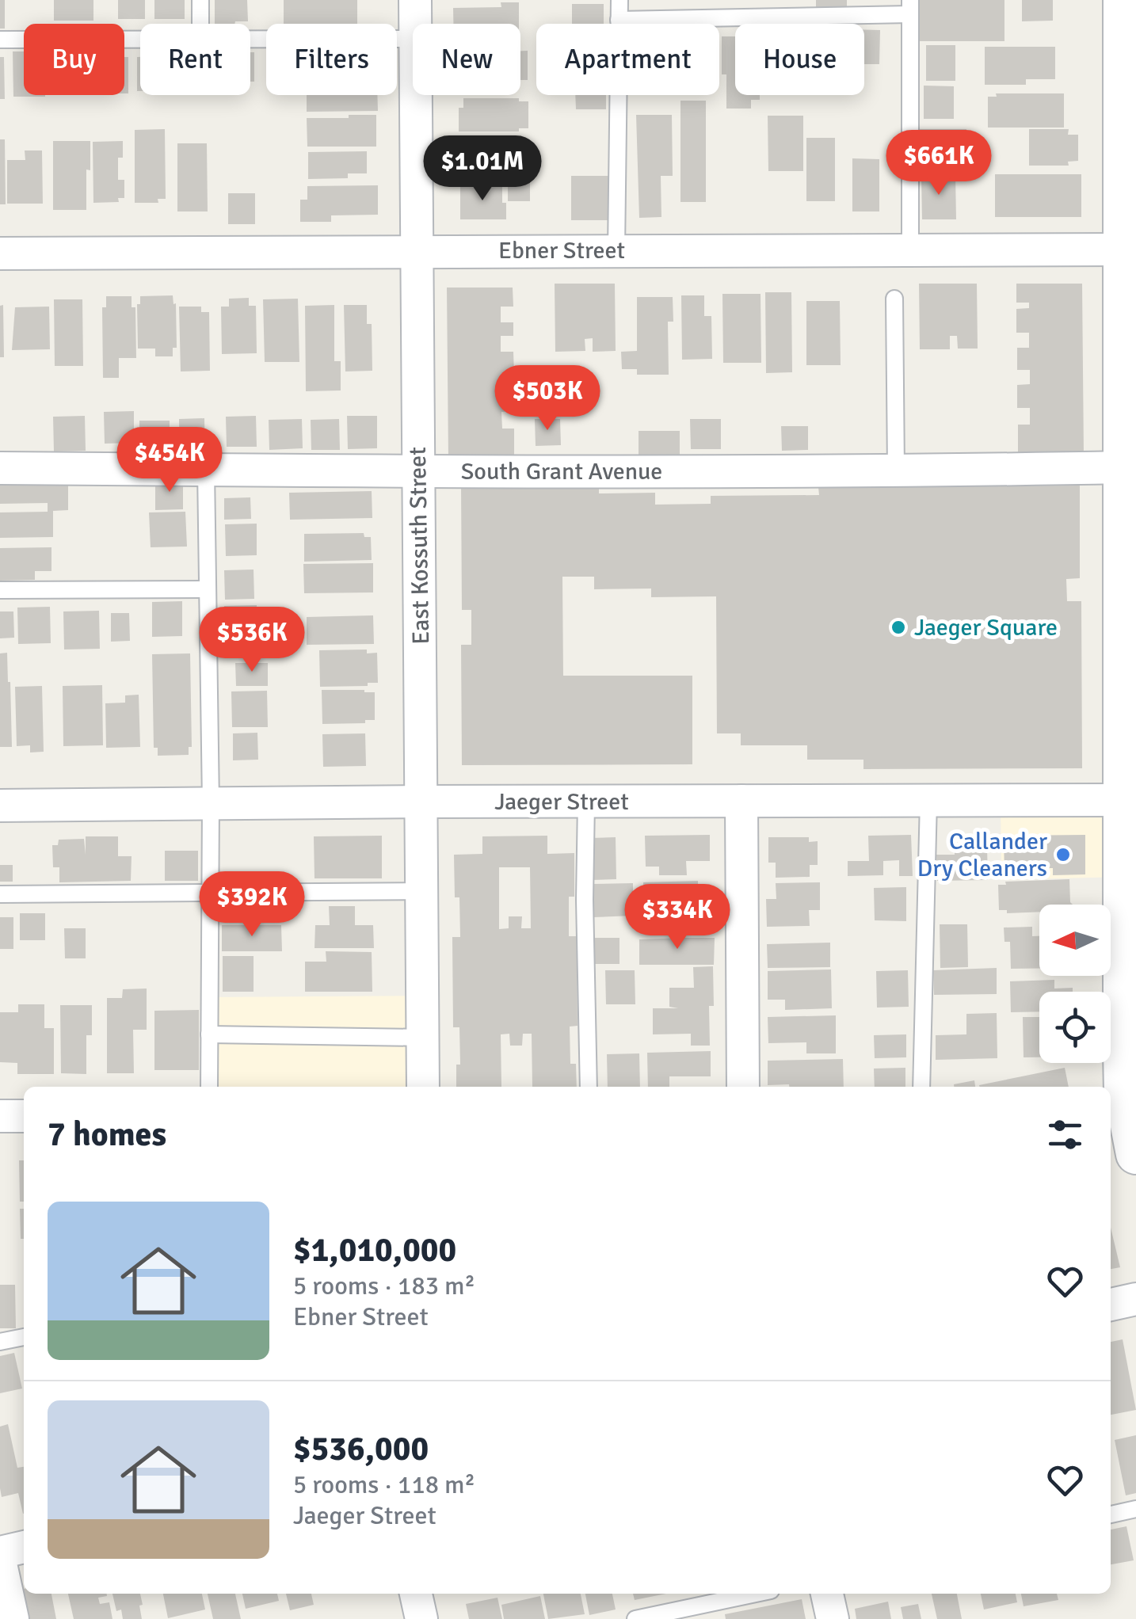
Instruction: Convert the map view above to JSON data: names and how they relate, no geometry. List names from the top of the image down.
{
  "streets": {
    "street": [
      "Ebner Street",
      "South Grant Avenue",
      "East Kossuth Street",
      "Jaeger Street"
    ]
  },
  "crossings": [
    ["Ebner Street", "East Kossuth Street"],
    ["South Grant Avenue", "East Kossuth Street"],
    ["East Kossuth Street", "Jaeger Street"]
  ],
  "places": ["Jaeger Square", "Callander Dry Cleaners"],
  "north": "left",
  "page": {
    "chip": [
      "Buy",
      "Rent",
      "Filters",
      "New",
      "Apartment",
      "House"
    ],
    "price": [
      "$661K",
      "$1.01M",
      "$503K",
      "$454K",
      "$536K",
      "$392K",
      "$334K"
    ],
    "heading": "7 homes",
    "list": [
      {
        "name": "$1,010,000",
        "note": "5 rooms · 183 m² · Ebner Street"
      },
      {
        "name": "$536,000",
        "note": "5 rooms · 118 m² · Jaeger Street"
      }
    ]
  }
}
